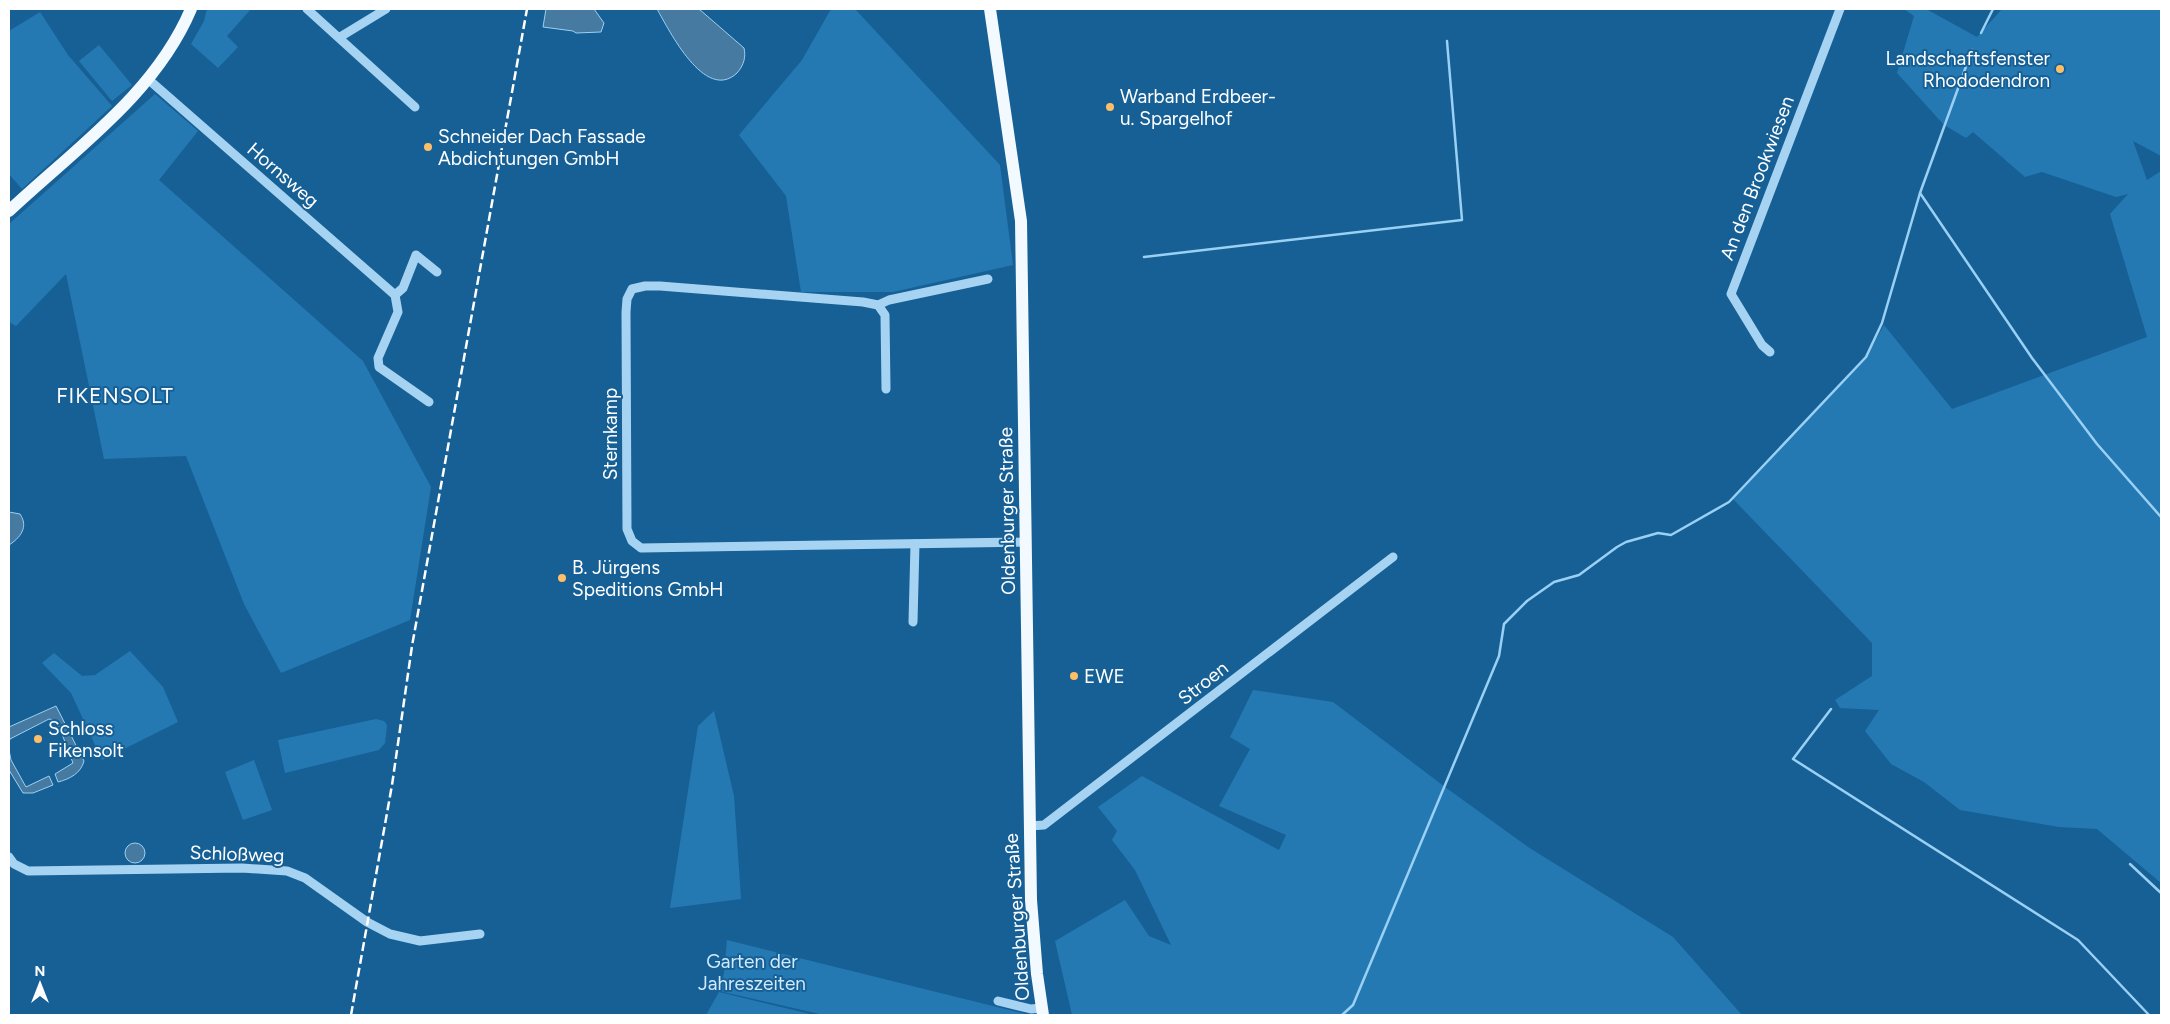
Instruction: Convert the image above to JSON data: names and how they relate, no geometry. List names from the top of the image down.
{
  "streets": {
    "main road": ["Oldenburger Straße"],
    "street": [
      "Hornsweg",
      "An den Brookwiesen",
      "Sternkamp",
      "Stroen",
      "Schloßweg"
    ]
  },
  "crossings": [
    ["Sternkamp", "Oldenburger Straße"],
    ["Oldenburger Straße", "Stroen"]
  ],
  "districts": ["FIKENSOLT"],
  "parks": ["Garten der Jahreszeiten"],
  "places": [
    "Landschaftsfenster Rhododendron",
    "Warband Erdbeer- u. Spargelhof",
    "Schneider Dach Fassade Abdichtungen GmbH",
    "B. Jürgens Speditions GmbH",
    "EWE",
    "Schloss Fikensolt"
  ],
  "north": "top"
}
